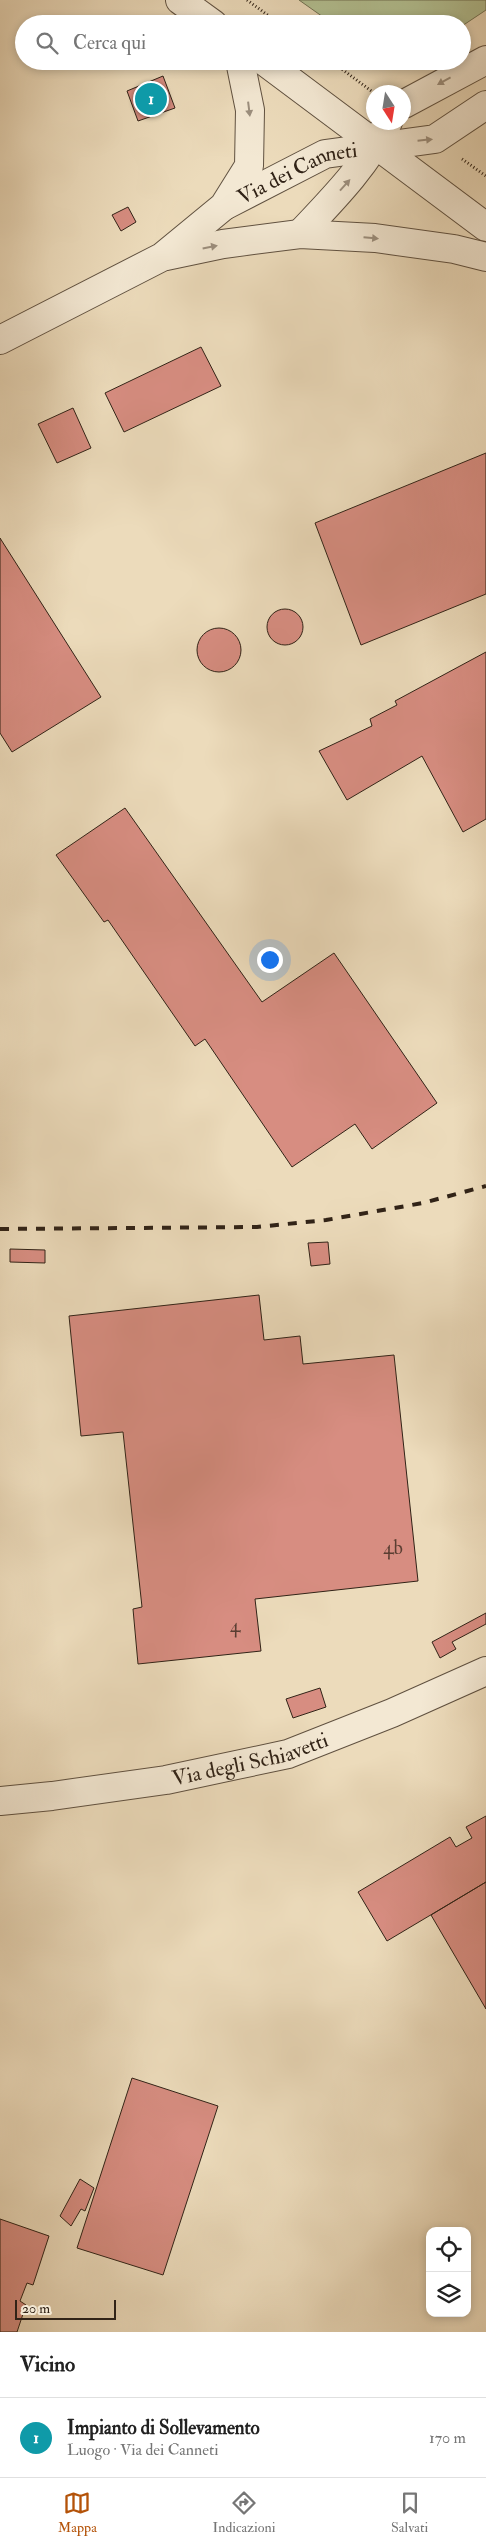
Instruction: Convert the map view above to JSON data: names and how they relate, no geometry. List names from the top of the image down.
{
  "streets": {
    "street": ["Via dei Canneti", "Via degli Schiavetti"]
  },
  "house_numbers": ["4b", "4"],
  "scale_bar": "20 m",
  "north": "bottom",
  "page": {
    "search": "Cerca qui",
    "pins": "1",
    "scale": "20 m",
    "heading": "Vicino",
    "list": [
      {
        "mark": "1",
        "name": "Impianto di Sollevamento",
        "note": "Luogo · Via dei Canneti",
        "value": "170 m"
      }
    ],
    "nav": ["Mappa", "Indicazioni", "Salvati"]
  }
}
